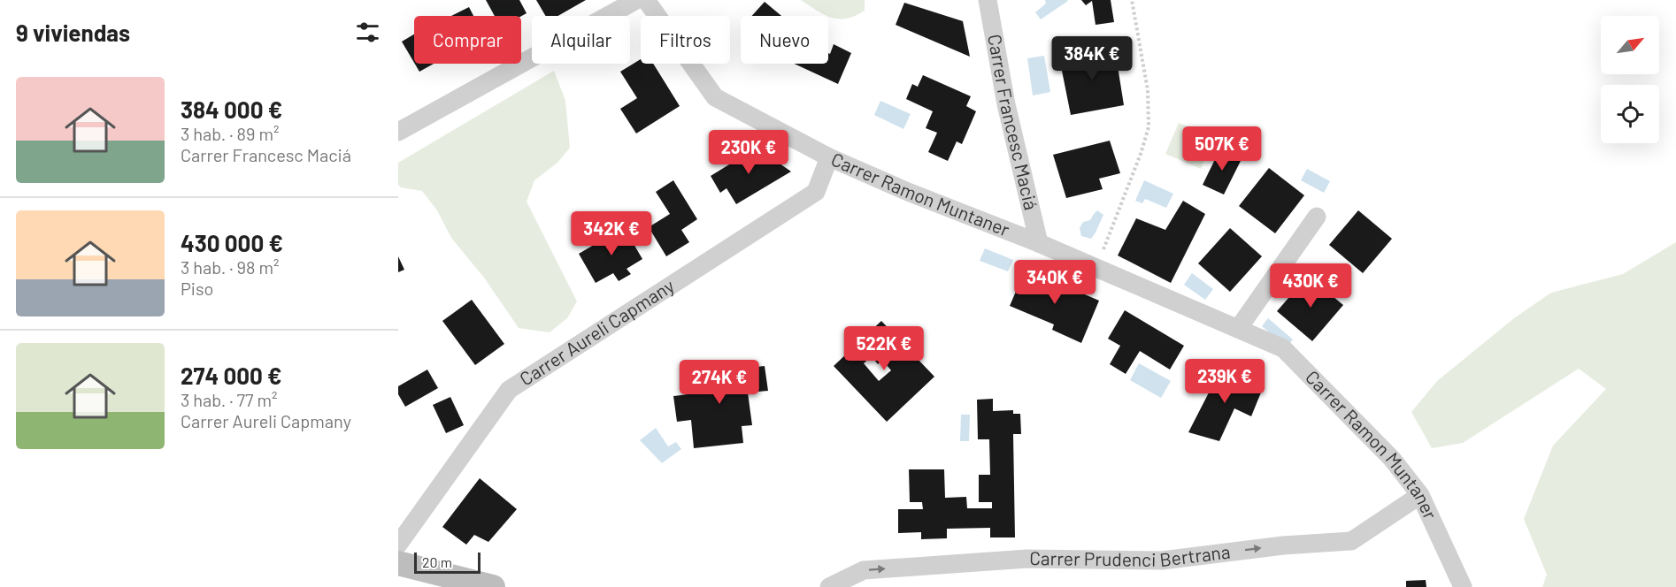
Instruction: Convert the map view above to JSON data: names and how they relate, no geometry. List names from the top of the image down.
{
  "streets": {
    "street": [
      "Carrer Francesc Maciá",
      "Carrer Ramon Muntaner",
      "Carrer Aureli Capmany",
      "Carrer Prudenci Bertrana"
    ]
  },
  "crossings": [
    ["Carrer Francesc Maciá", "Carrer Ramon Muntaner"],
    ["Carrer Ramon Muntaner", "Carrer Aureli Capmany"],
    ["Carrer Ramon Muntaner", "Carrer Prudenci Bertrana"]
  ],
  "one_way": ["Carrer Prudenci Bertrana"],
  "scale_bar": "20 m",
  "north": "top right",
  "page": {
    "heading": "9 viviendas",
    "chip": [
      "Comprar",
      "Alquilar",
      "Filtros",
      "Nuevo"
    ],
    "price": [
      "384K €",
      "507K €",
      "230K €",
      "342K €",
      "340K €",
      "430K €",
      "522K €",
      "239K €",
      "274K €"
    ],
    "list": [
      {
        "name": "384 000 €",
        "note": "3 hab. · 89 m² · Carrer Francesc Maciá"
      },
      {
        "name": "430 000 €",
        "note": "3 hab. · 98 m² · Piso"
      },
      {
        "name": "274 000 €",
        "note": "3 hab. · 77 m² · Carrer Aureli Capmany"
      }
    ],
    "scale": "20 m"
  }
}
